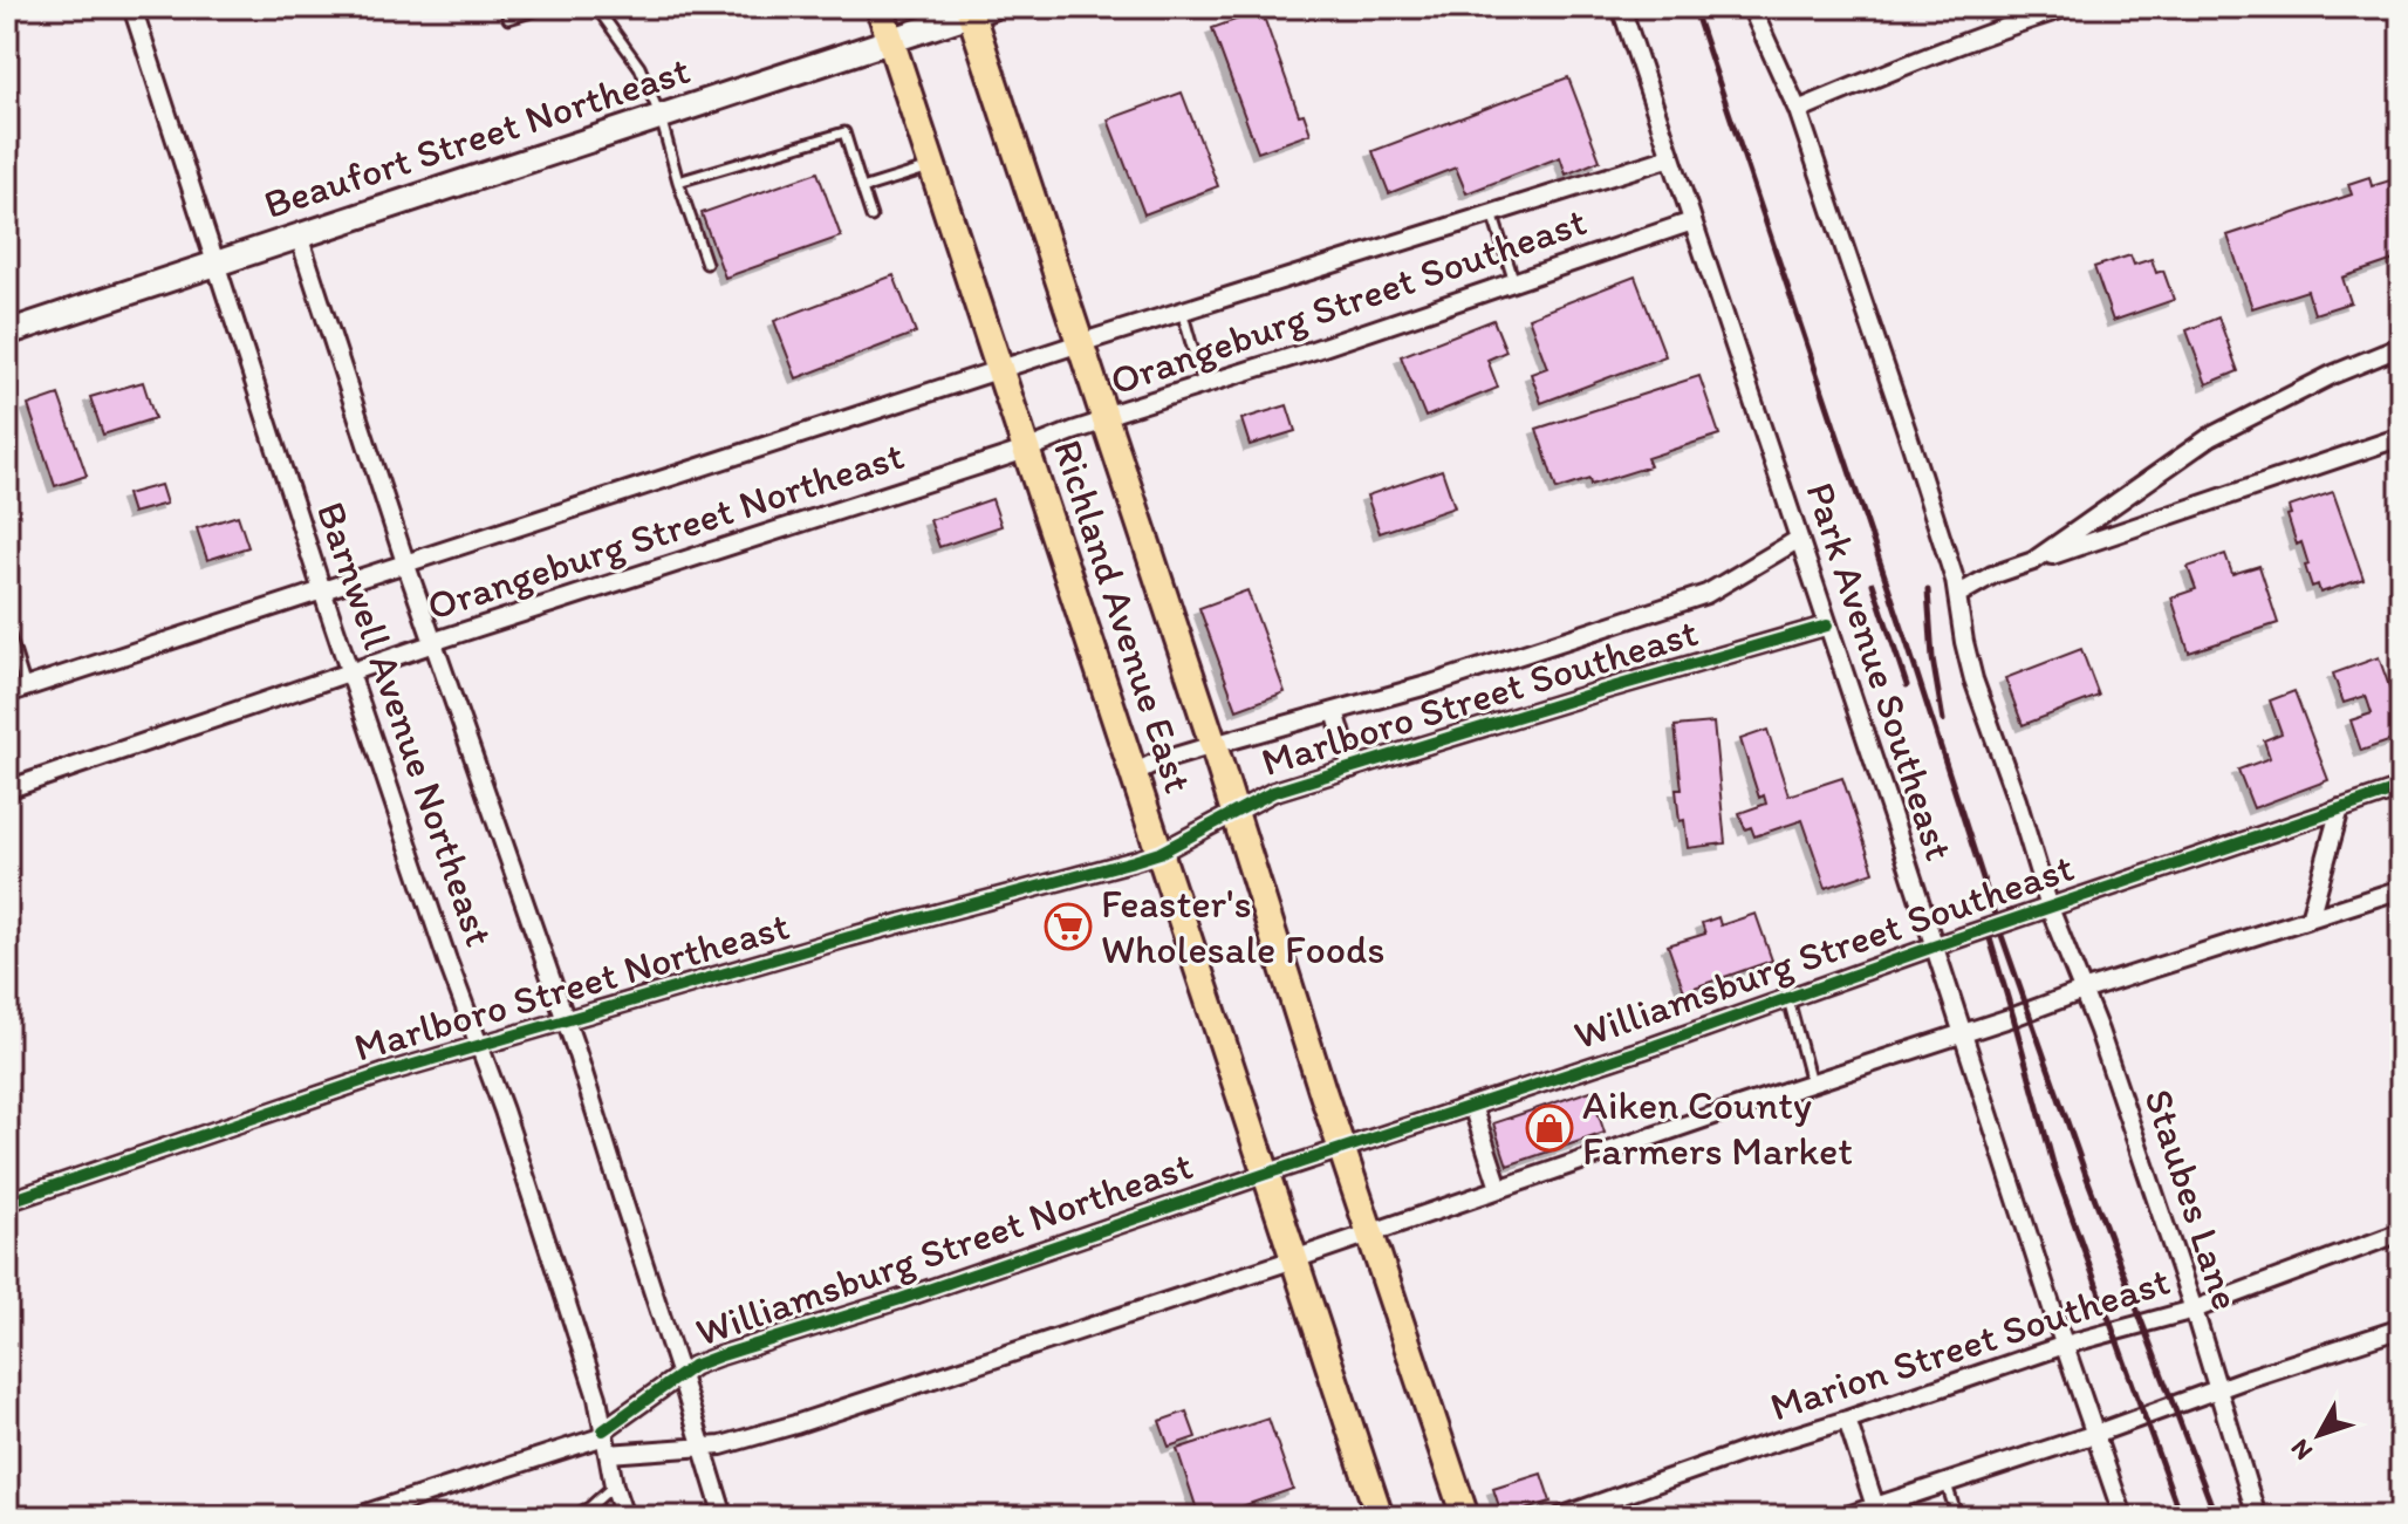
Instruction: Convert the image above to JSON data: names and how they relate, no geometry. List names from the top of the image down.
{
  "streets": {
    "main road": ["Richland Avenue East"],
    "street": [
      "Beaufort Street Northeast",
      "Orangeburg Street Southeast",
      "Orangeburg Street Northeast",
      "Park Avenue Southeast",
      "Marlboro Street Southeast",
      "Barnwell Avenue Northeast",
      "Williamsburg Street Southeast",
      "Marlboro Street Northeast",
      "Staubes Lane",
      "Williamsburg Street Northeast",
      "Marion Street Southeast"
    ]
  },
  "crossings": [
    ["Beaufort Street Northeast", "Richland Avenue East"],
    ["Beaufort Street Northeast", "Barnwell Avenue Northeast"],
    ["Orangeburg Street Southeast", "Orangeburg Street Northeast"],
    ["Orangeburg Street Southeast", "Richland Avenue East"],
    ["Orangeburg Street Southeast", "Park Avenue Southeast"],
    ["Orangeburg Street Northeast", "Richland Avenue East"],
    ["Orangeburg Street Northeast", "Barnwell Avenue Northeast"],
    ["Richland Avenue East", "Marlboro Street Southeast"],
    ["Richland Avenue East", "Williamsburg Street Southeast"],
    ["Richland Avenue East", "Marlboro Street Northeast"],
    ["Richland Avenue East", "Williamsburg Street Northeast"],
    ["Park Avenue Southeast", "Marlboro Street Southeast"],
    ["Park Avenue Southeast", "Williamsburg Street Southeast"],
    ["Park Avenue Southeast", "Marion Street Southeast"],
    ["Marlboro Street Southeast", "Marlboro Street Northeast"],
    ["Barnwell Avenue Northeast", "Marlboro Street Northeast"],
    ["Barnwell Avenue Northeast", "Williamsburg Street Northeast"],
    ["Williamsburg Street Southeast", "Staubes Lane"],
    ["Williamsburg Street Southeast", "Williamsburg Street Northeast"],
    ["Staubes Lane", "Marion Street Southeast"]
  ],
  "places": {
    "supermarket": ["Feaster's Wholesale Foods"],
    "shop": ["Aiken County Farmers Market"]
  },
  "north": "bottom left"
}
